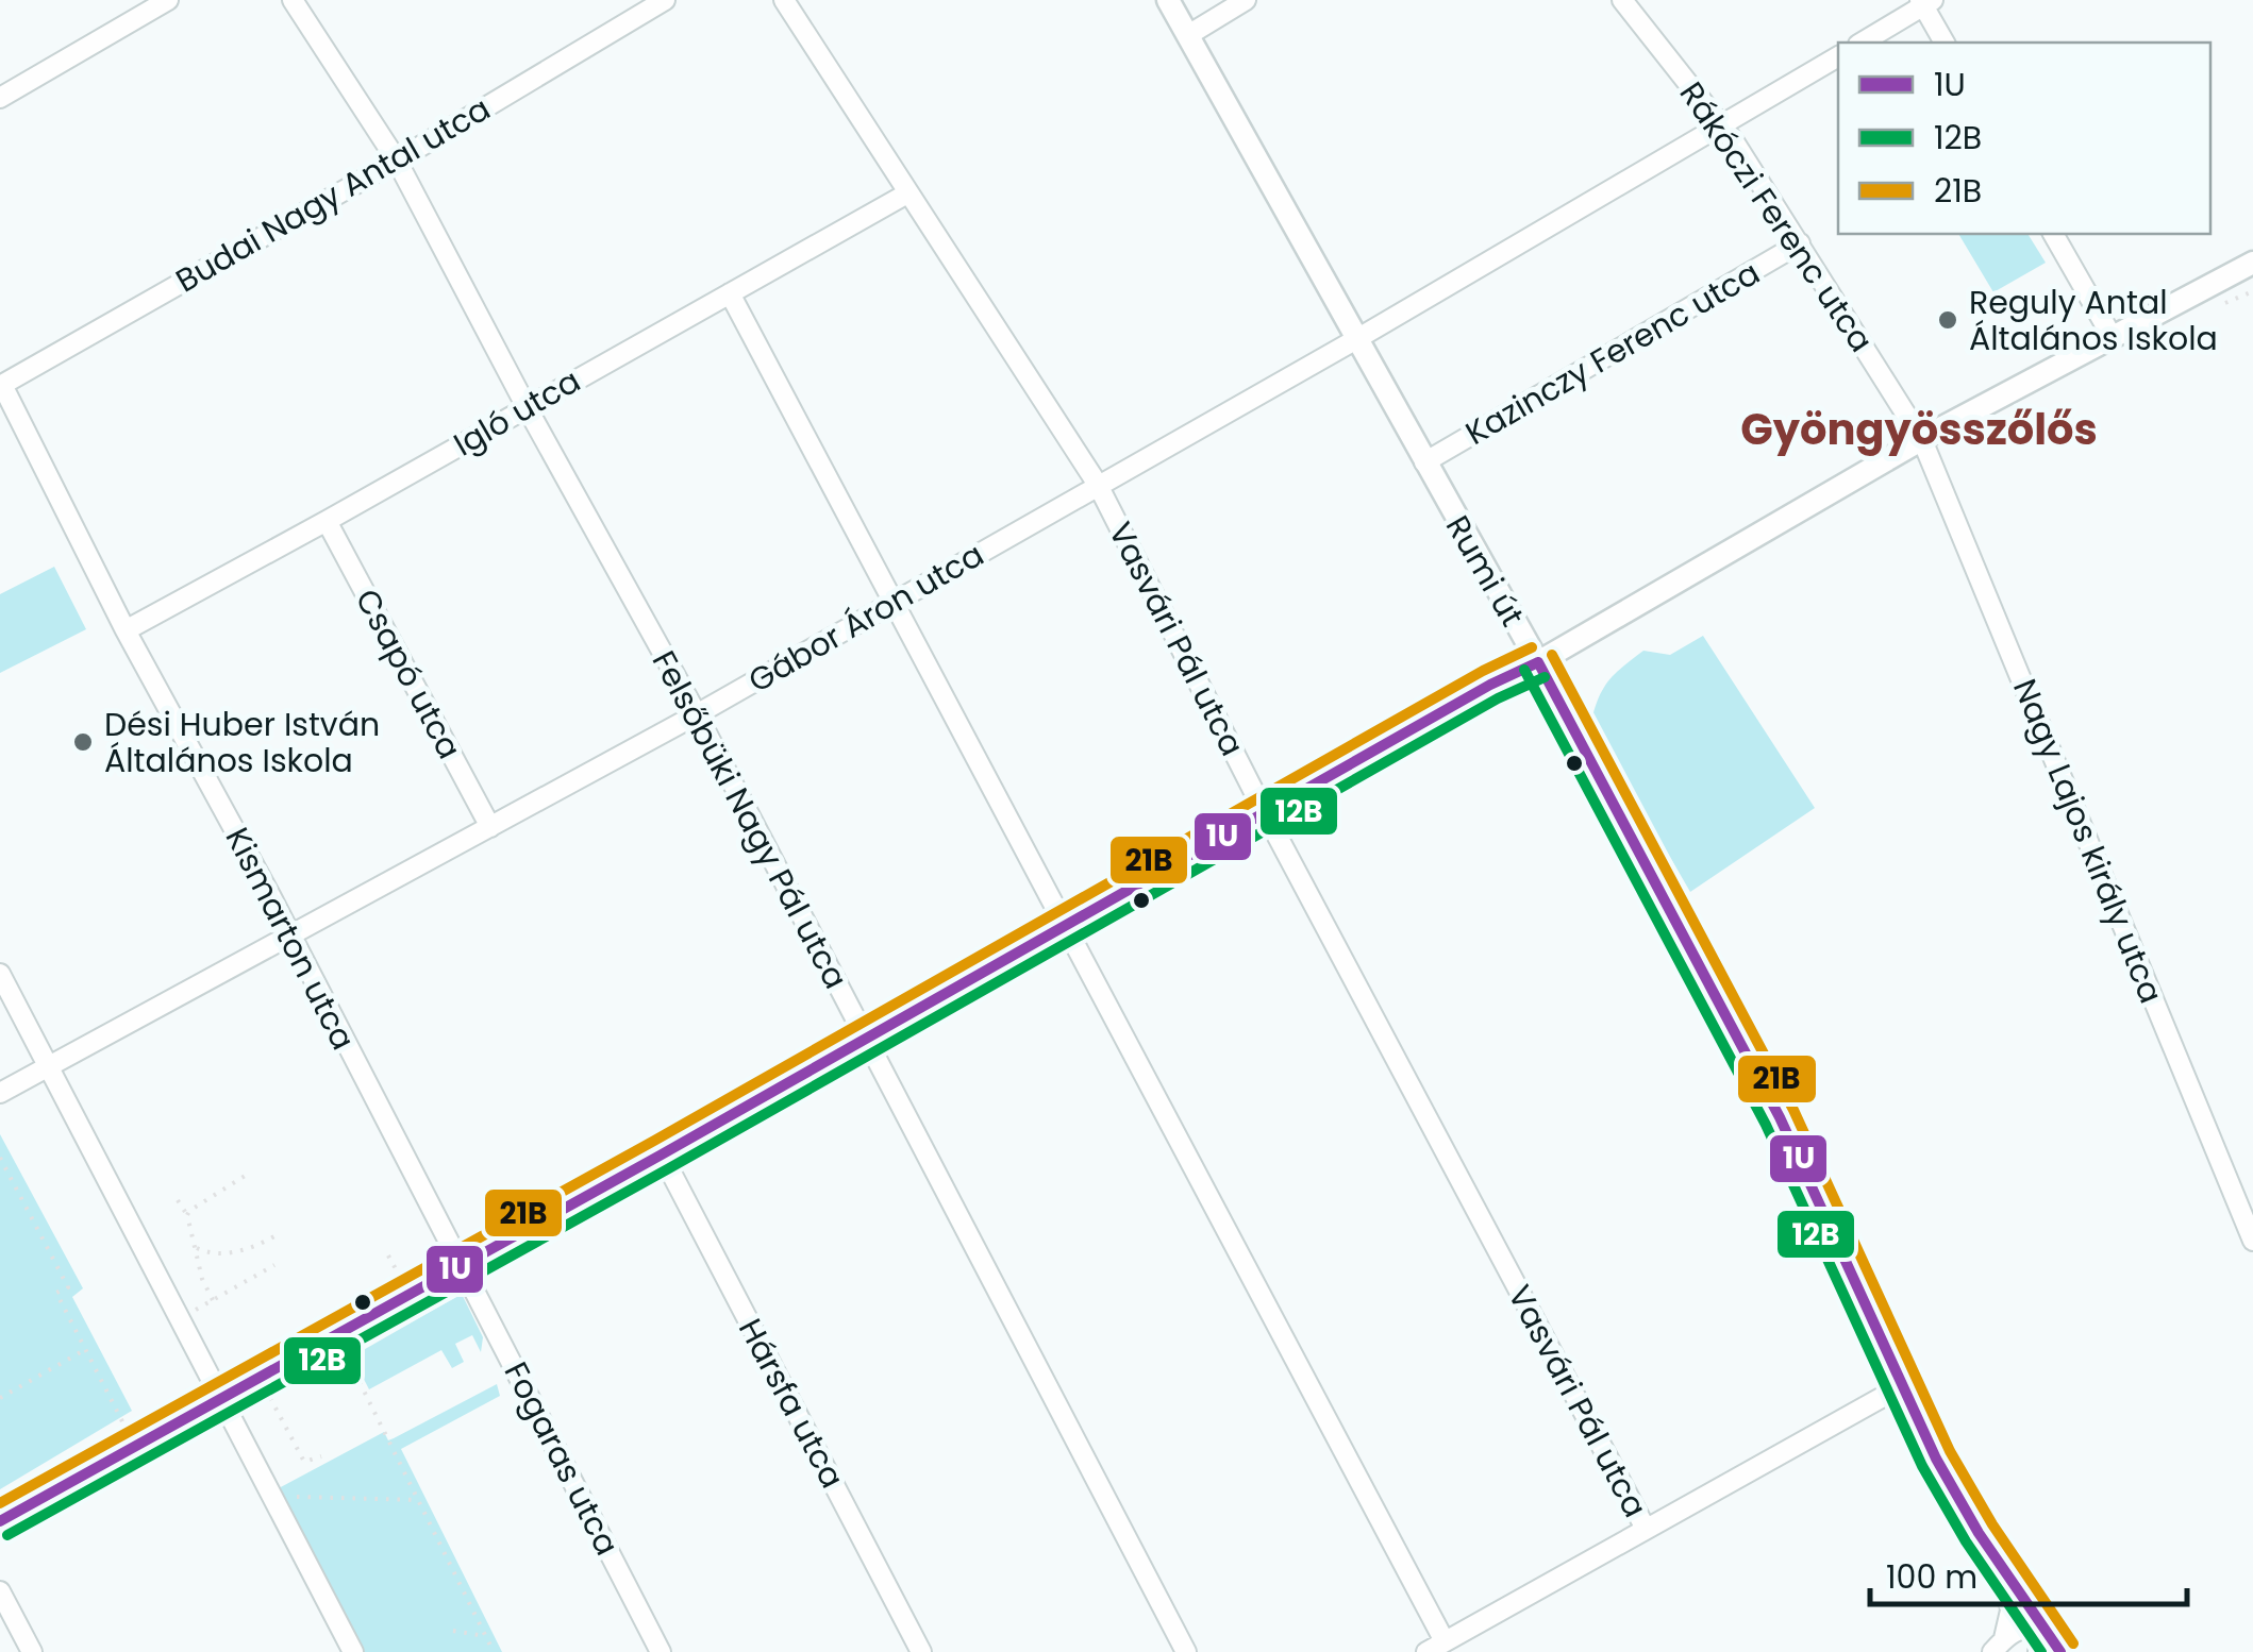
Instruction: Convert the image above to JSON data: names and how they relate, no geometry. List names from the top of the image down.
{
  "streets": {
    "street": [
      "Budai Nagy Antal utca",
      "Rákóczi Ferenc utca",
      "Kazinczy Ferenc utca",
      "Igló utca",
      "Rumi út",
      "Gábor Áron utca",
      "Vasvári Pál utca",
      "Csapó utca",
      "Felsőbüki Nagy Pál utca",
      "Nagy Lajos király utca",
      "Kismarton utca",
      "Hársfa utca",
      "Fogaras utca"
    ]
  },
  "crossings": [
    ["Budai Nagy Antal utca", "Felsőbüki Nagy Pál utca"],
    ["Budai Nagy Antal utca", "Kismarton utca"],
    ["Rákóczi Ferenc utca", "Kazinczy Ferenc utca"],
    ["Rákóczi Ferenc utca", "Gábor Áron utca"],
    ["Rákóczi Ferenc utca", "Nagy Lajos király utca"],
    ["Kazinczy Ferenc utca", "Rumi út"],
    ["Igló utca", "Vasvári Pál utca"],
    ["Igló utca", "Csapó utca"],
    ["Igló utca", "Felsőbüki Nagy Pál utca"],
    ["Igló utca", "Kismarton utca"],
    ["Rumi út", "Gábor Áron utca"],
    ["Gábor Áron utca", "Vasvári Pál utca"],
    ["Gábor Áron utca", "Csapó utca"],
    ["Gábor Áron utca", "Felsőbüki Nagy Pál utca"],
    ["Gábor Áron utca", "Kismarton utca"],
    ["Kismarton utca", "Fogaras utca"]
  ],
  "districts": ["Gyöngyösszőlős"],
  "places": ["Reguly Antal Általános Iskola", "Dési Huber István Általános Iskola"],
  "lines": ["transit line 21B", "transit line 1U", "transit line 12B"],
  "legend": ["1U", "12B", "21B"],
  "scale_bar": "100 m"
}
